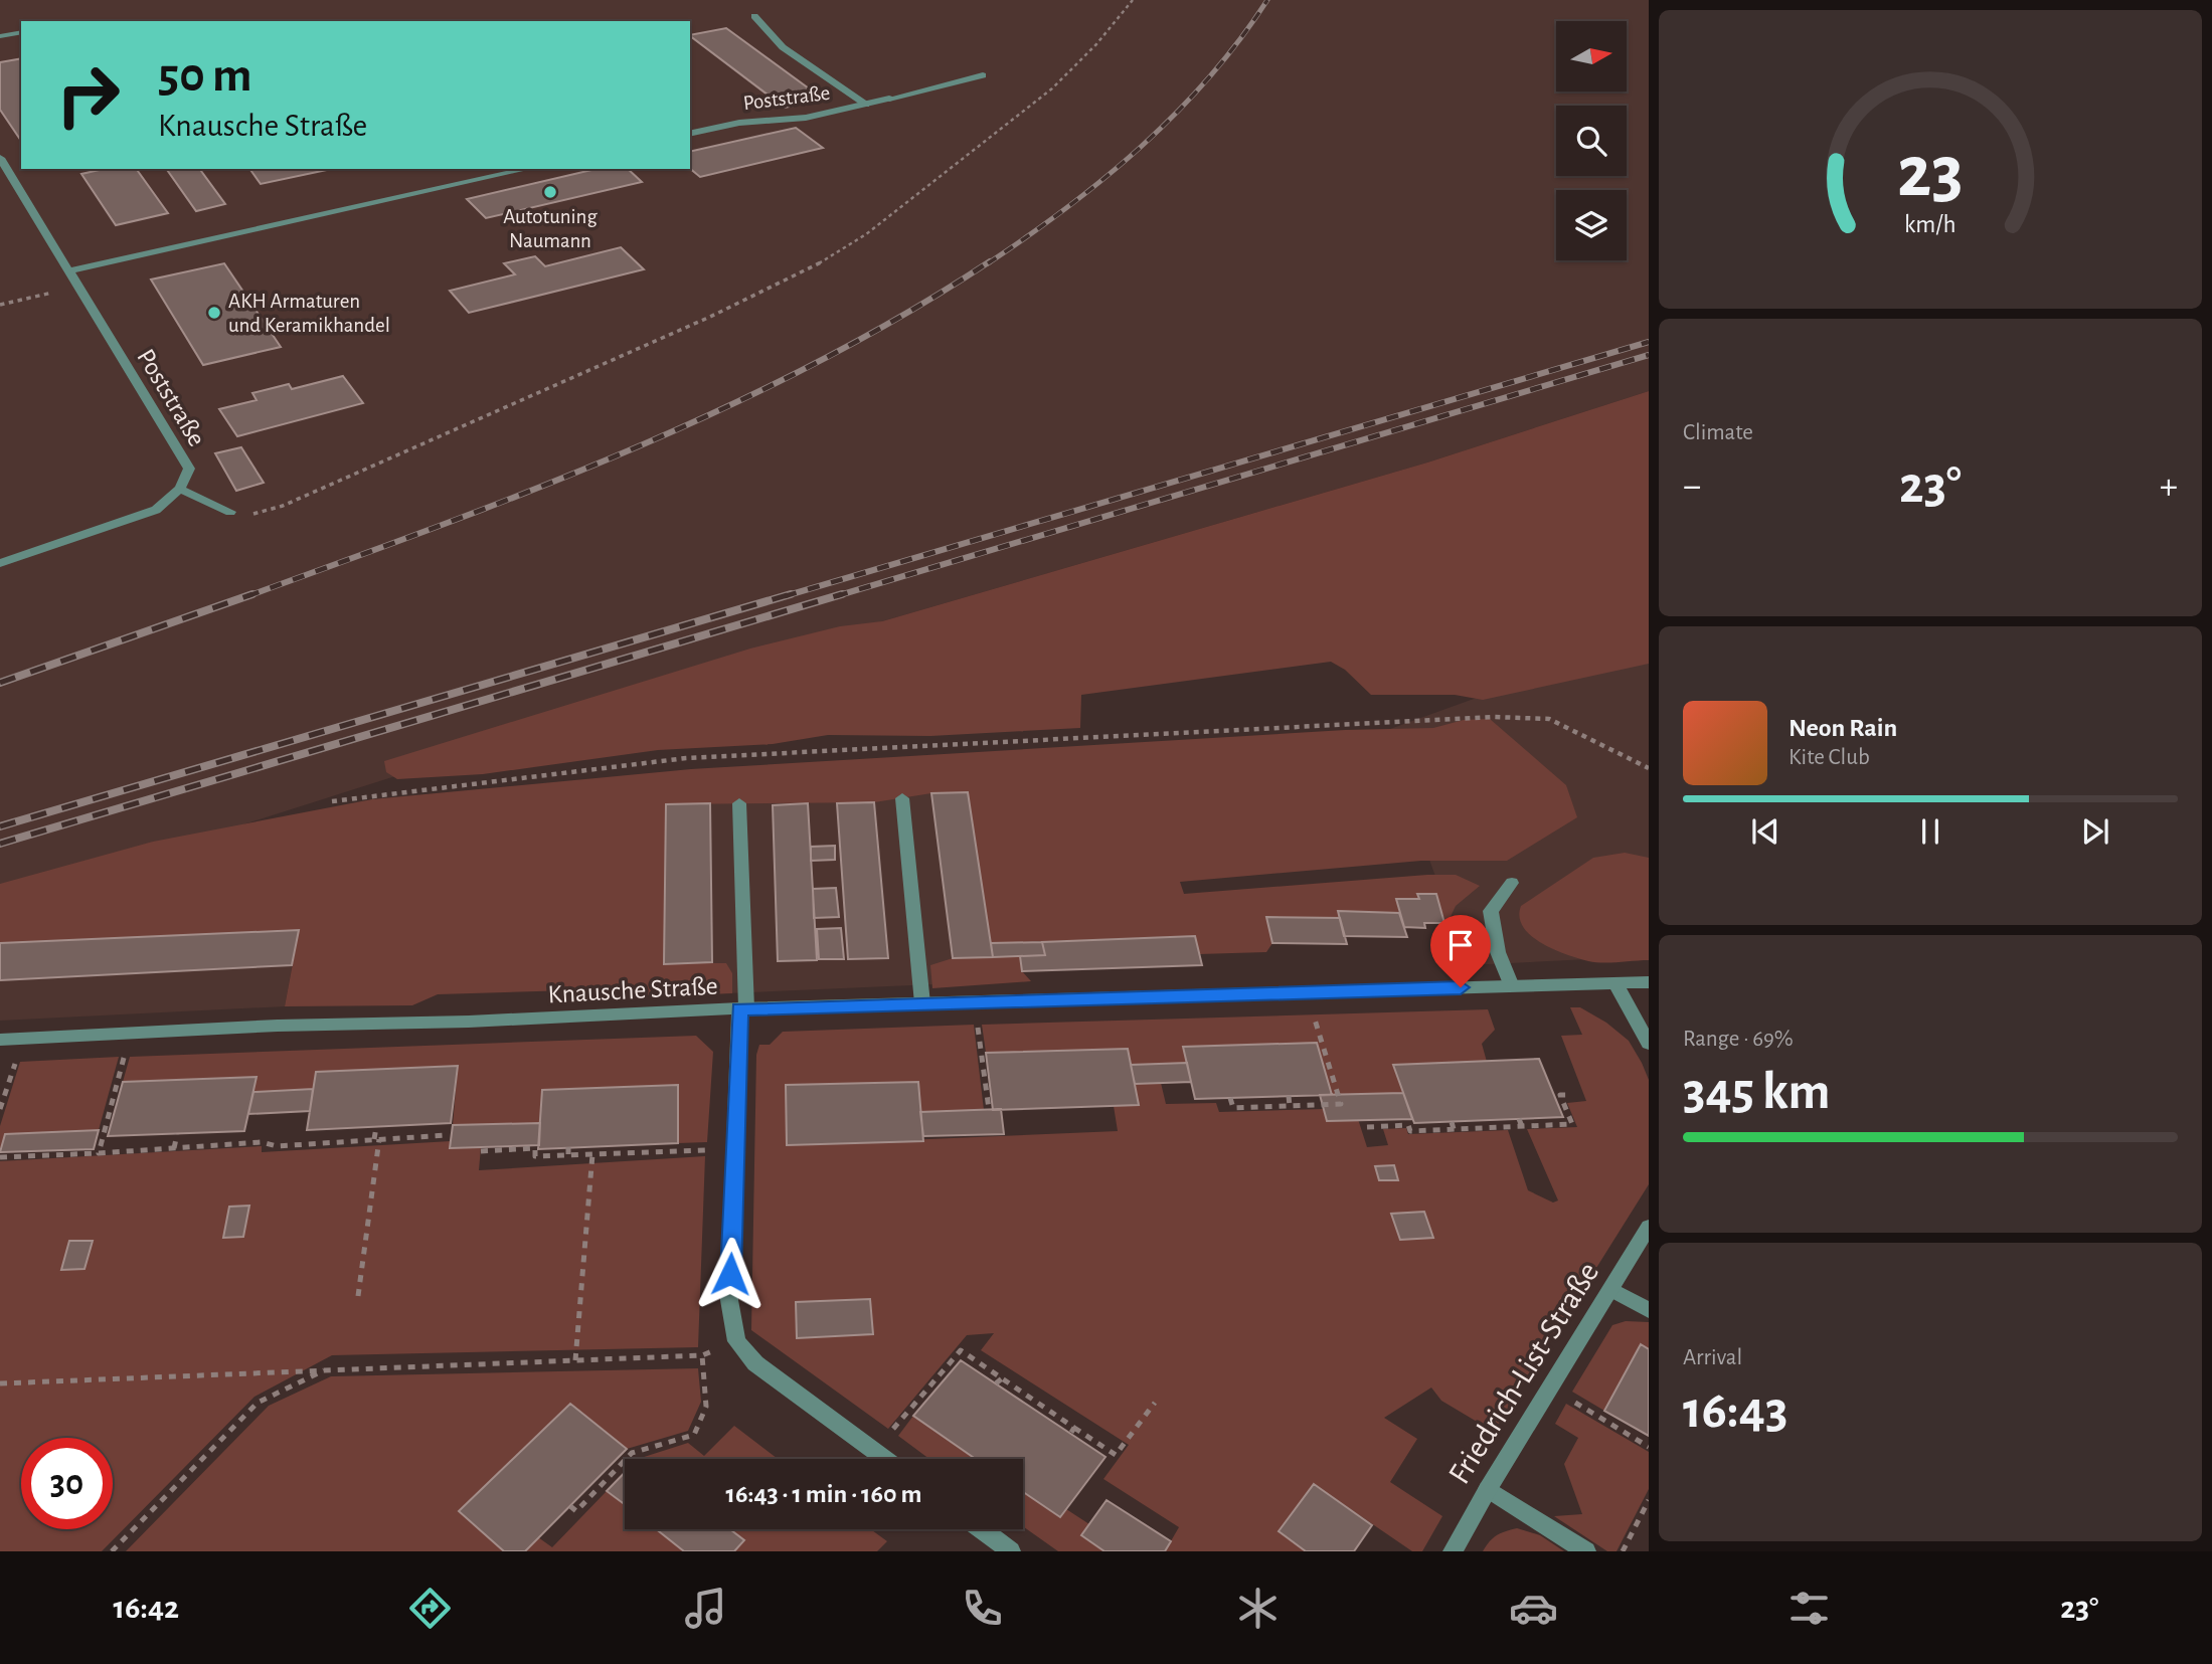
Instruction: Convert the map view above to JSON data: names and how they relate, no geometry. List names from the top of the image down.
{
  "streets": {
    "street": ["Poststraße", "Knausche Straße", "Friedrich-List-Straße"]
  },
  "places": ["Autotuning Naumann", "AKH Armaturen und Keramikhandel"],
  "north": "right",
  "page": {
    "turn": ["50 m", "Knausche Straße"],
    "tile": [
      "Climate",
      ["Range · 69%", "345 km"],
      ["Arrival", "16:43"]
    ],
    "heat": ["−", "23°", "+"],
    "song": ["Neon Rain", "Kite Club"],
    "limit": "30",
    "trip": "16:43 · 1 min · 160 m",
    "tabs": ["16:42", "23°"],
    "gauge": ["23", "km/h"]
  }
}
